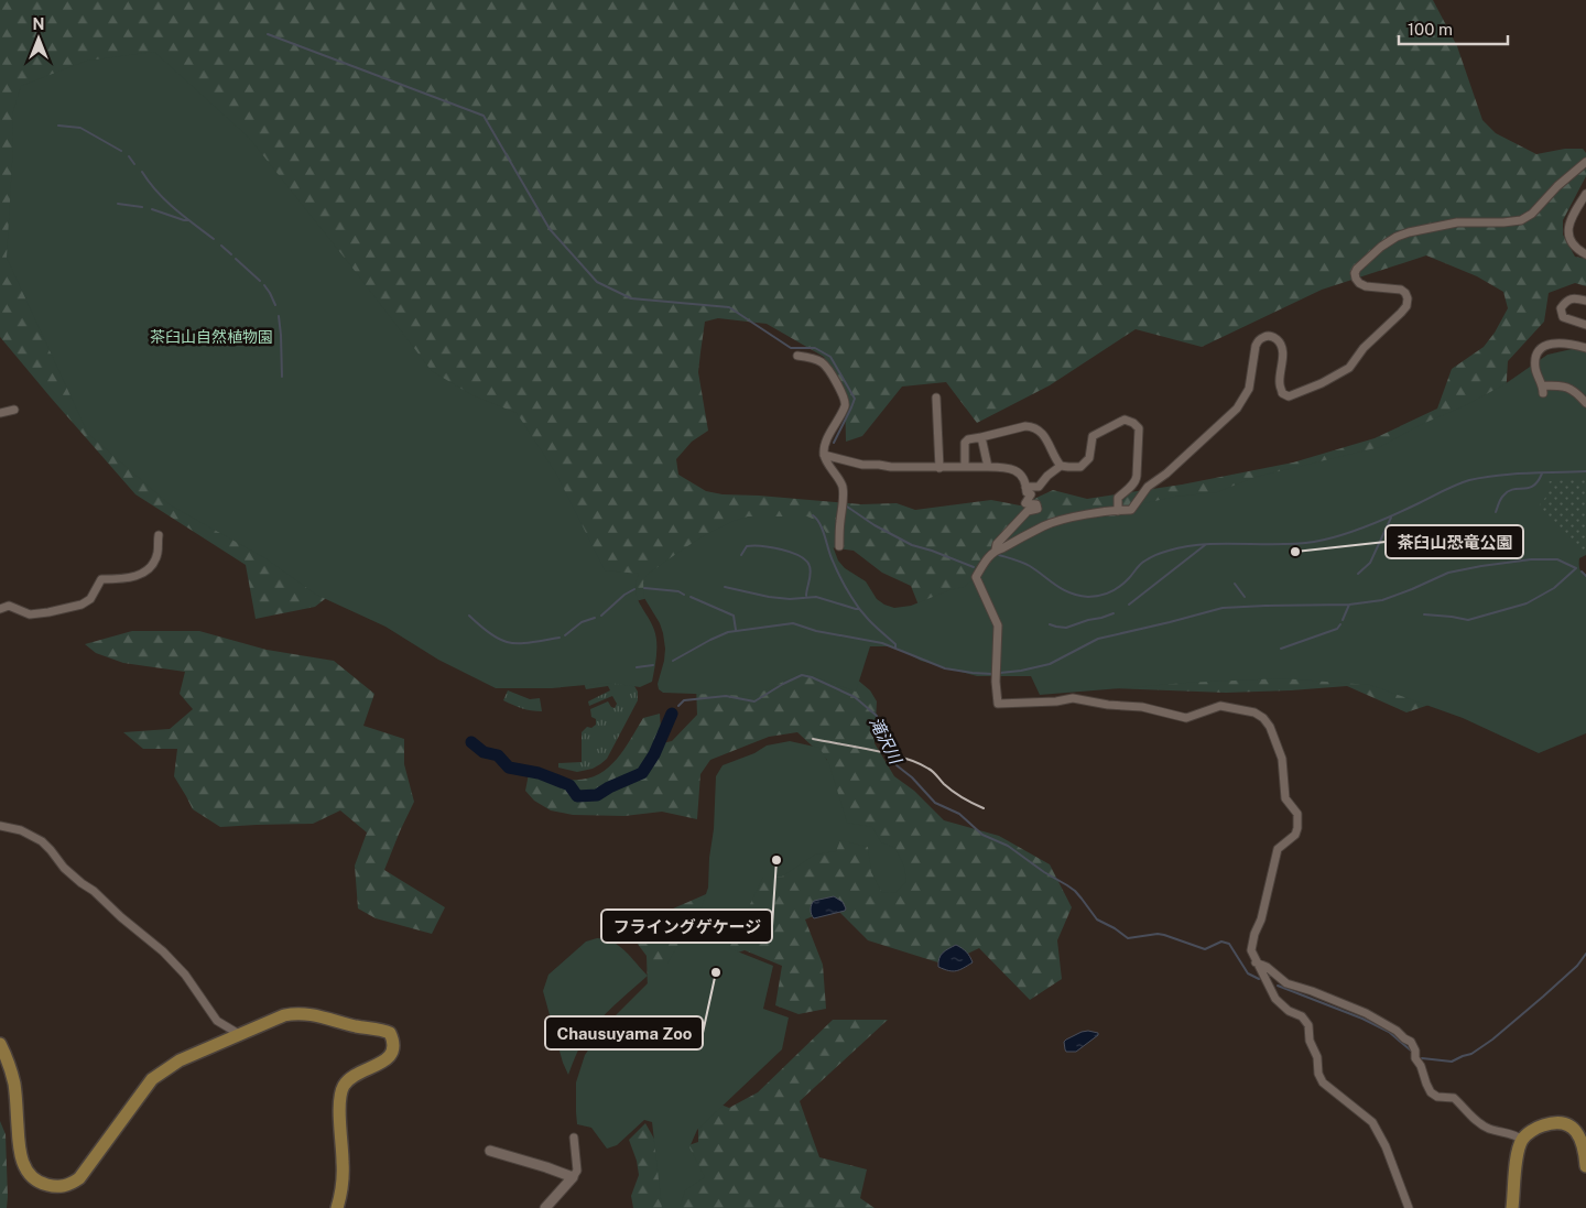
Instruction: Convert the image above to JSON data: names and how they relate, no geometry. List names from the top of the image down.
{
  "water": ["滝沢川"],
  "parks": ["茶臼山自然植物園"],
  "places": ["茶臼山恐竜公園", "フライングゲケージ", "Chausuyama Zoo"],
  "scale_bar": "100 m",
  "north": "top"
}
